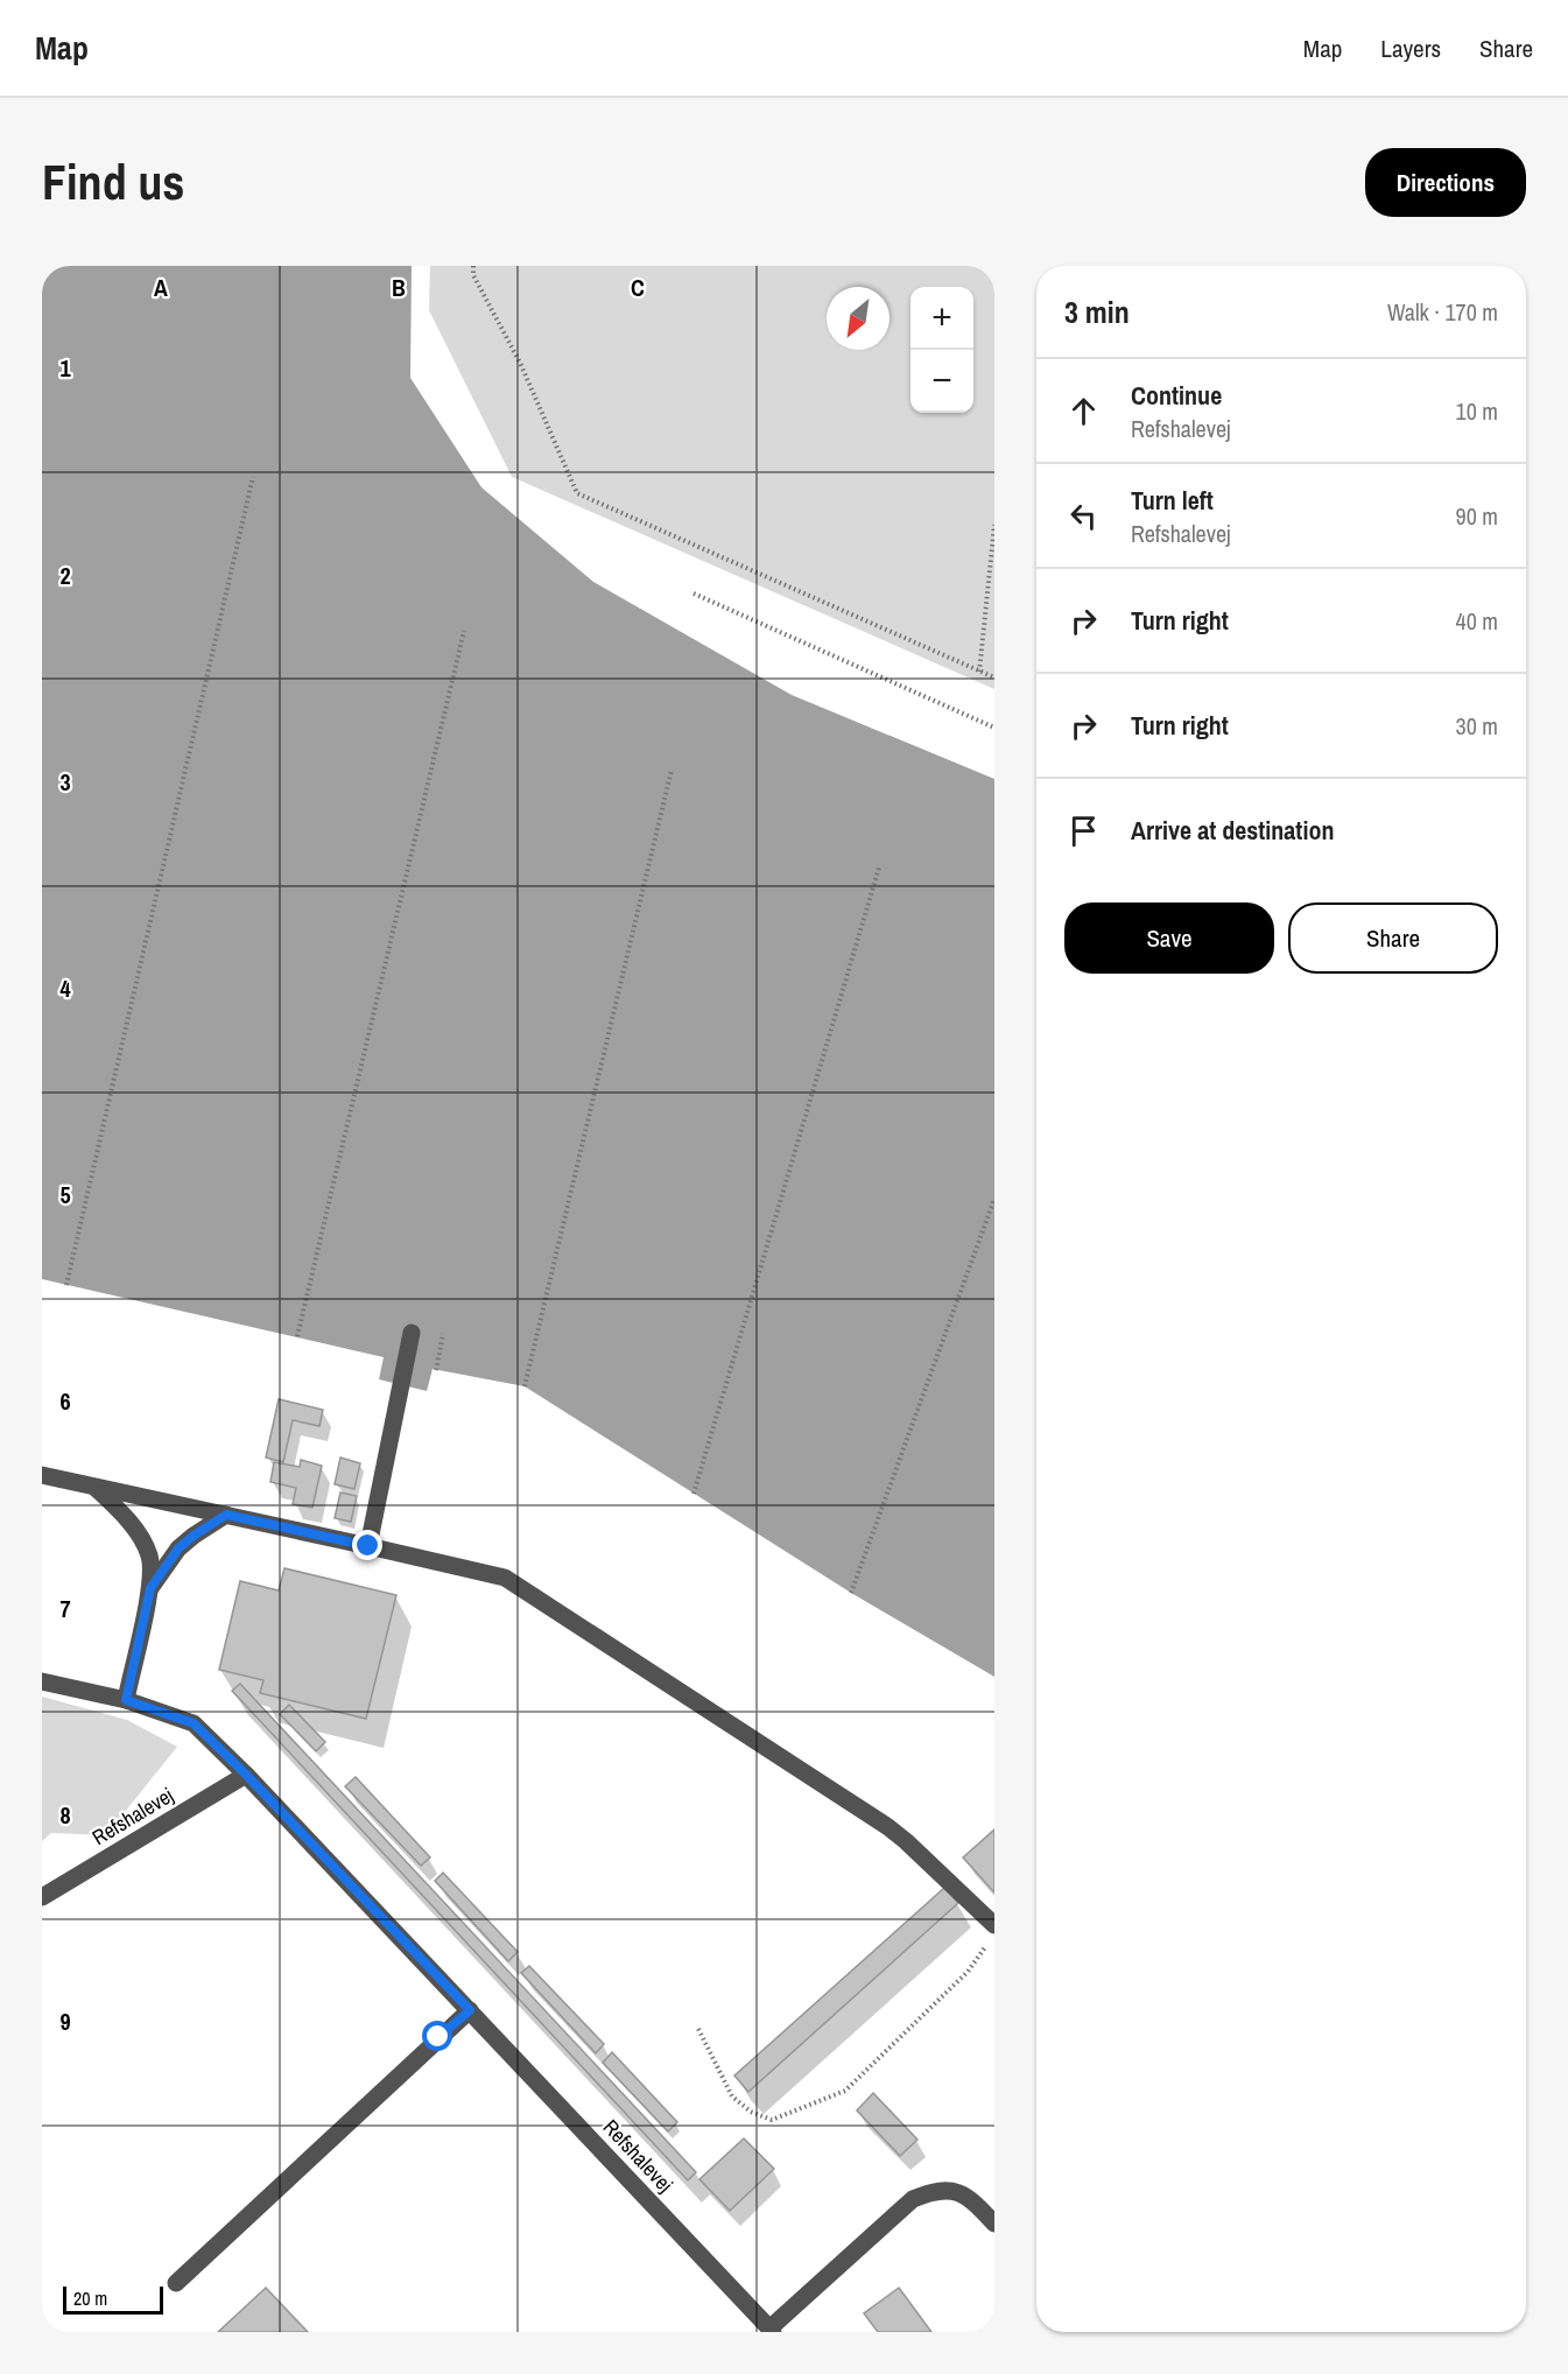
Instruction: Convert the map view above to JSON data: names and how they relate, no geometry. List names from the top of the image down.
{
  "streets": {
    "street": ["Refshalevej"]
  },
  "scale_bar": "20 m",
  "north": "bottom left",
  "page": {
    "header": "Map",
    "nav": ["Map", "Layers", "Share"],
    "buttons": [
      "Directions",
      ["Save", "Share"]
    ],
    "title": "Find us",
    "heading": ["3 min", "Walk · 170 m"],
    "map_buttons": ["+", "−"],
    "list": [
      ["Continue", "Refshalevej", "10 m"],
      ["Turn left", "Refshalevej", "90 m"],
      ["Turn right", "40 m"],
      ["Turn right", "30 m"],
      "Arrive at destination"
    ],
    "scale": "20 m"
  },
  "grid": {
    "columns": ["A", "B", "C"],
    "rows": [
      "1",
      "2",
      "3",
      "4",
      "5",
      "6",
      "7",
      "8",
      "9"
    ]
  }
}
